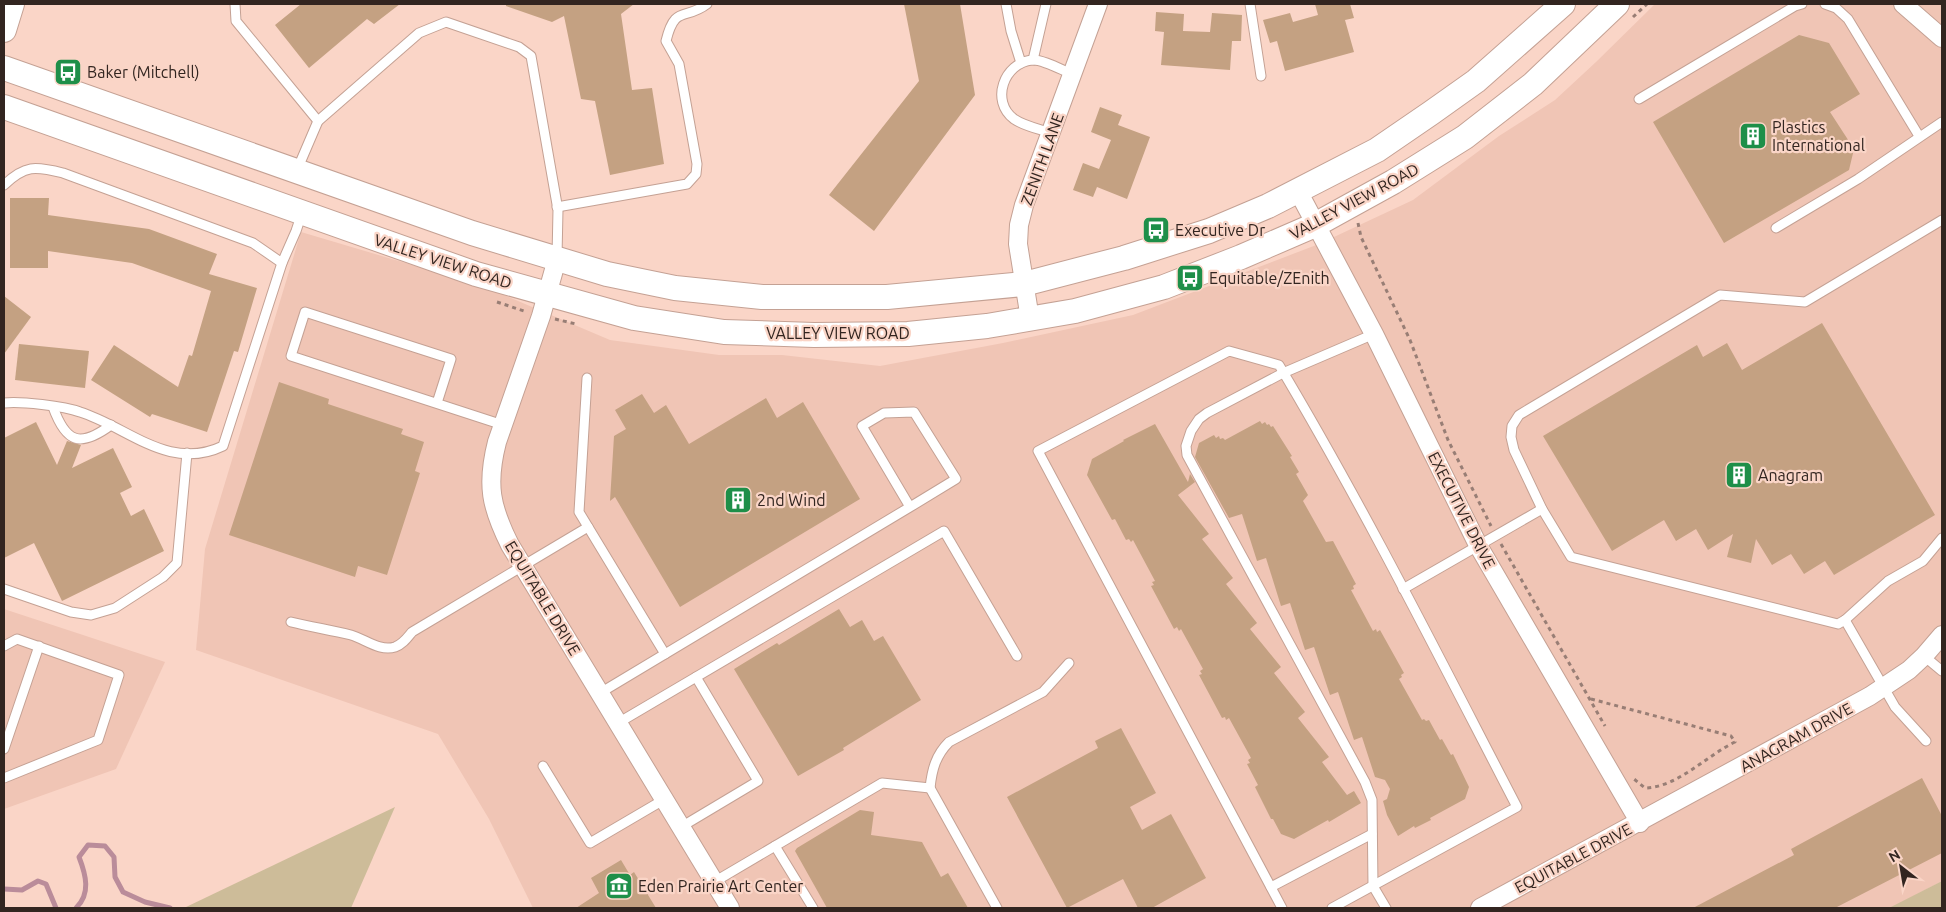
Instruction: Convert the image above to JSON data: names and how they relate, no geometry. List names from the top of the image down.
{
  "streets": {
    "main road": ["VALLEY VIEW ROAD"],
    "street": [
      "ZENITH LANE",
      "EXECUTIVE DRIVE",
      "EQUITABLE DRIVE",
      "ANAGRAM DRIVE"
    ]
  },
  "crossings": [
    ["ZENITH LANE", "VALLEY VIEW ROAD"],
    ["VALLEY VIEW ROAD", "EXECUTIVE DRIVE"],
    ["VALLEY VIEW ROAD", "EQUITABLE DRIVE"],
    ["EXECUTIVE DRIVE", "EQUITABLE DRIVE"],
    ["EXECUTIVE DRIVE", "ANAGRAM DRIVE"],
    ["EQUITABLE DRIVE", "ANAGRAM DRIVE"]
  ],
  "places": {
    "bus stop": ["Baker (Mitchell)", "Executive Dr", "Equitable/ZEnith"],
    "building": ["Plastics International", "Anagram", "2nd Wind"],
    "museum": ["Eden Prairie Art Center"]
  },
  "north": "top left"
}
